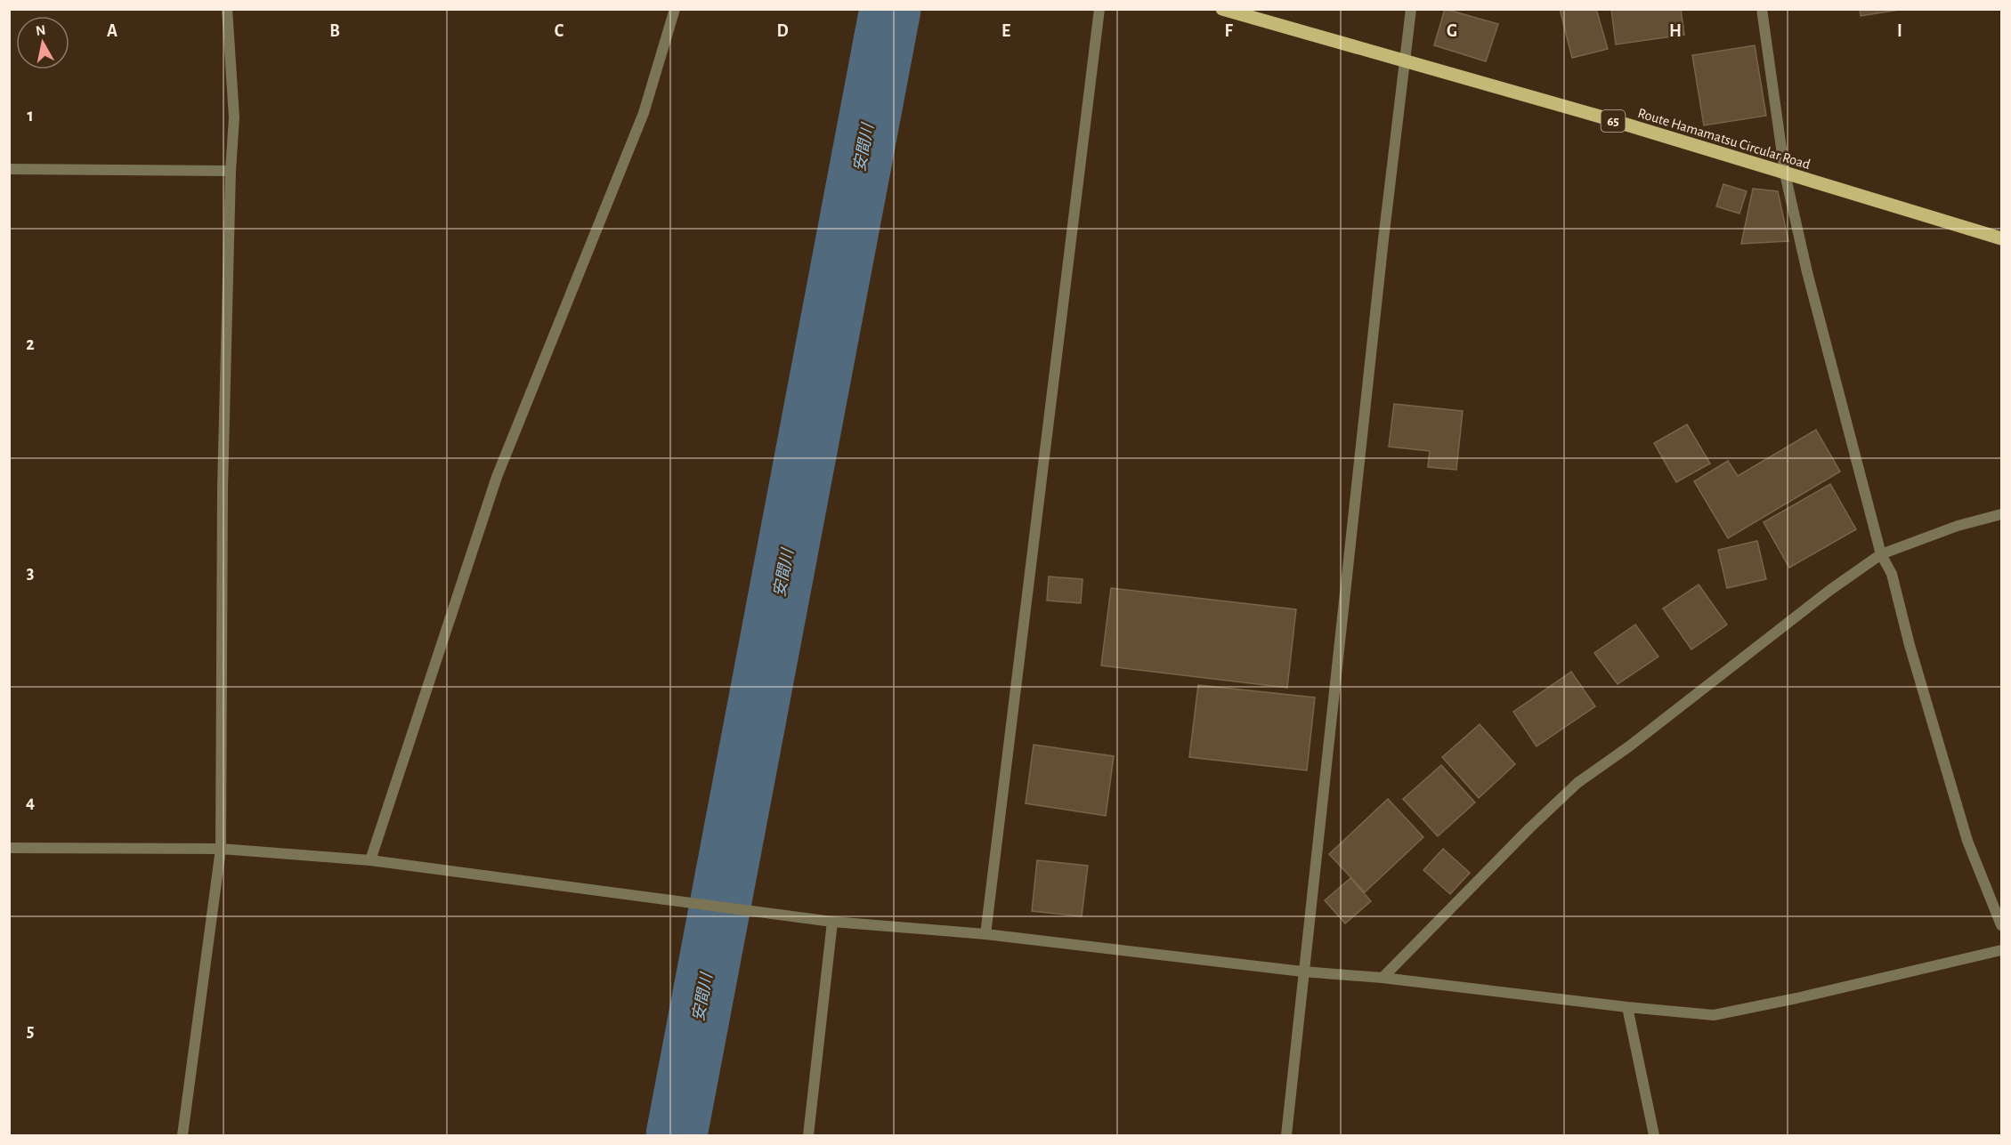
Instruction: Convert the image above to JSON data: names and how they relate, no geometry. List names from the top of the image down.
{
  "streets": {
    "main road": ["65", "Route Hamamatsu Circular Road"]
  },
  "water": ["安間川"],
  "north": "top",
  "grid": {
    "columns": [
      "A",
      "B",
      "C",
      "D",
      "E",
      "F",
      "G",
      "H",
      "I"
    ],
    "rows": [
      "1",
      "2",
      "3",
      "4",
      "5"
    ]
  }
}
